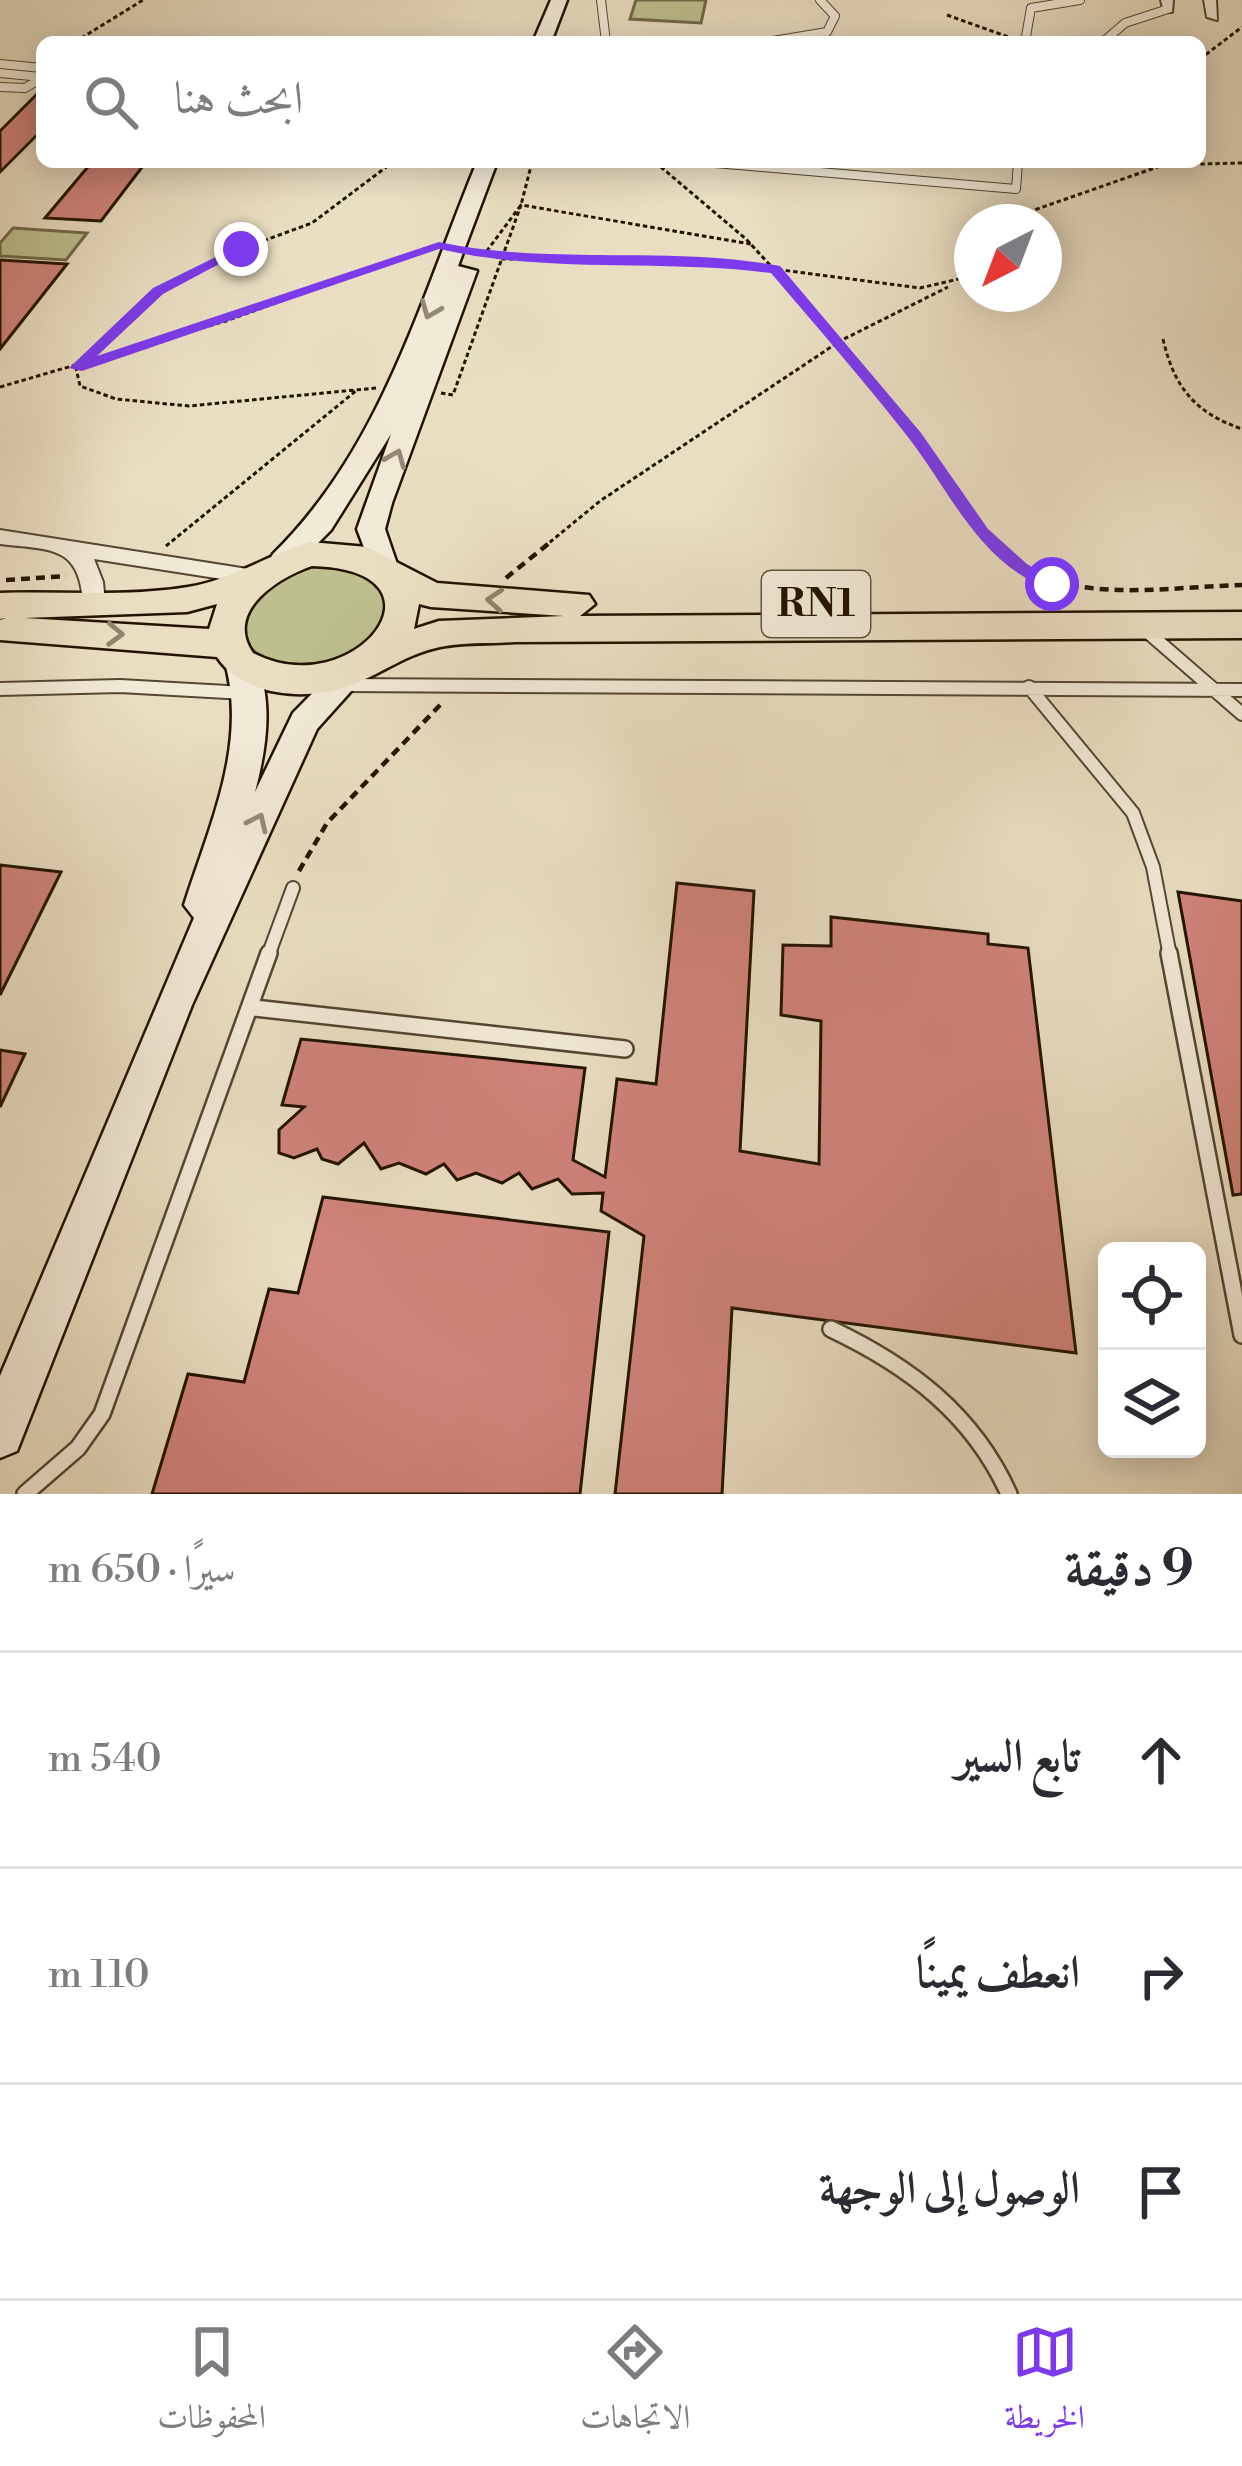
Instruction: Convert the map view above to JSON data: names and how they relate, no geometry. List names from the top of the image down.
{
  "streets": {
    "highway": ["RN1"]
  },
  "north": "bottom left",
  "page": {
    "search": "ابحث هنا",
    "heading": ["9 دقيقة", "سيرًا · 650 m"],
    "list": [
      ["تابع السير", "540 m"],
      ["انعطف يمينًا", "110 m"],
      "الوصول إلى الوجهة"
    ],
    "nav": ["الخريطة", "الاتجاهات", "المحفوظات"]
  }
}
